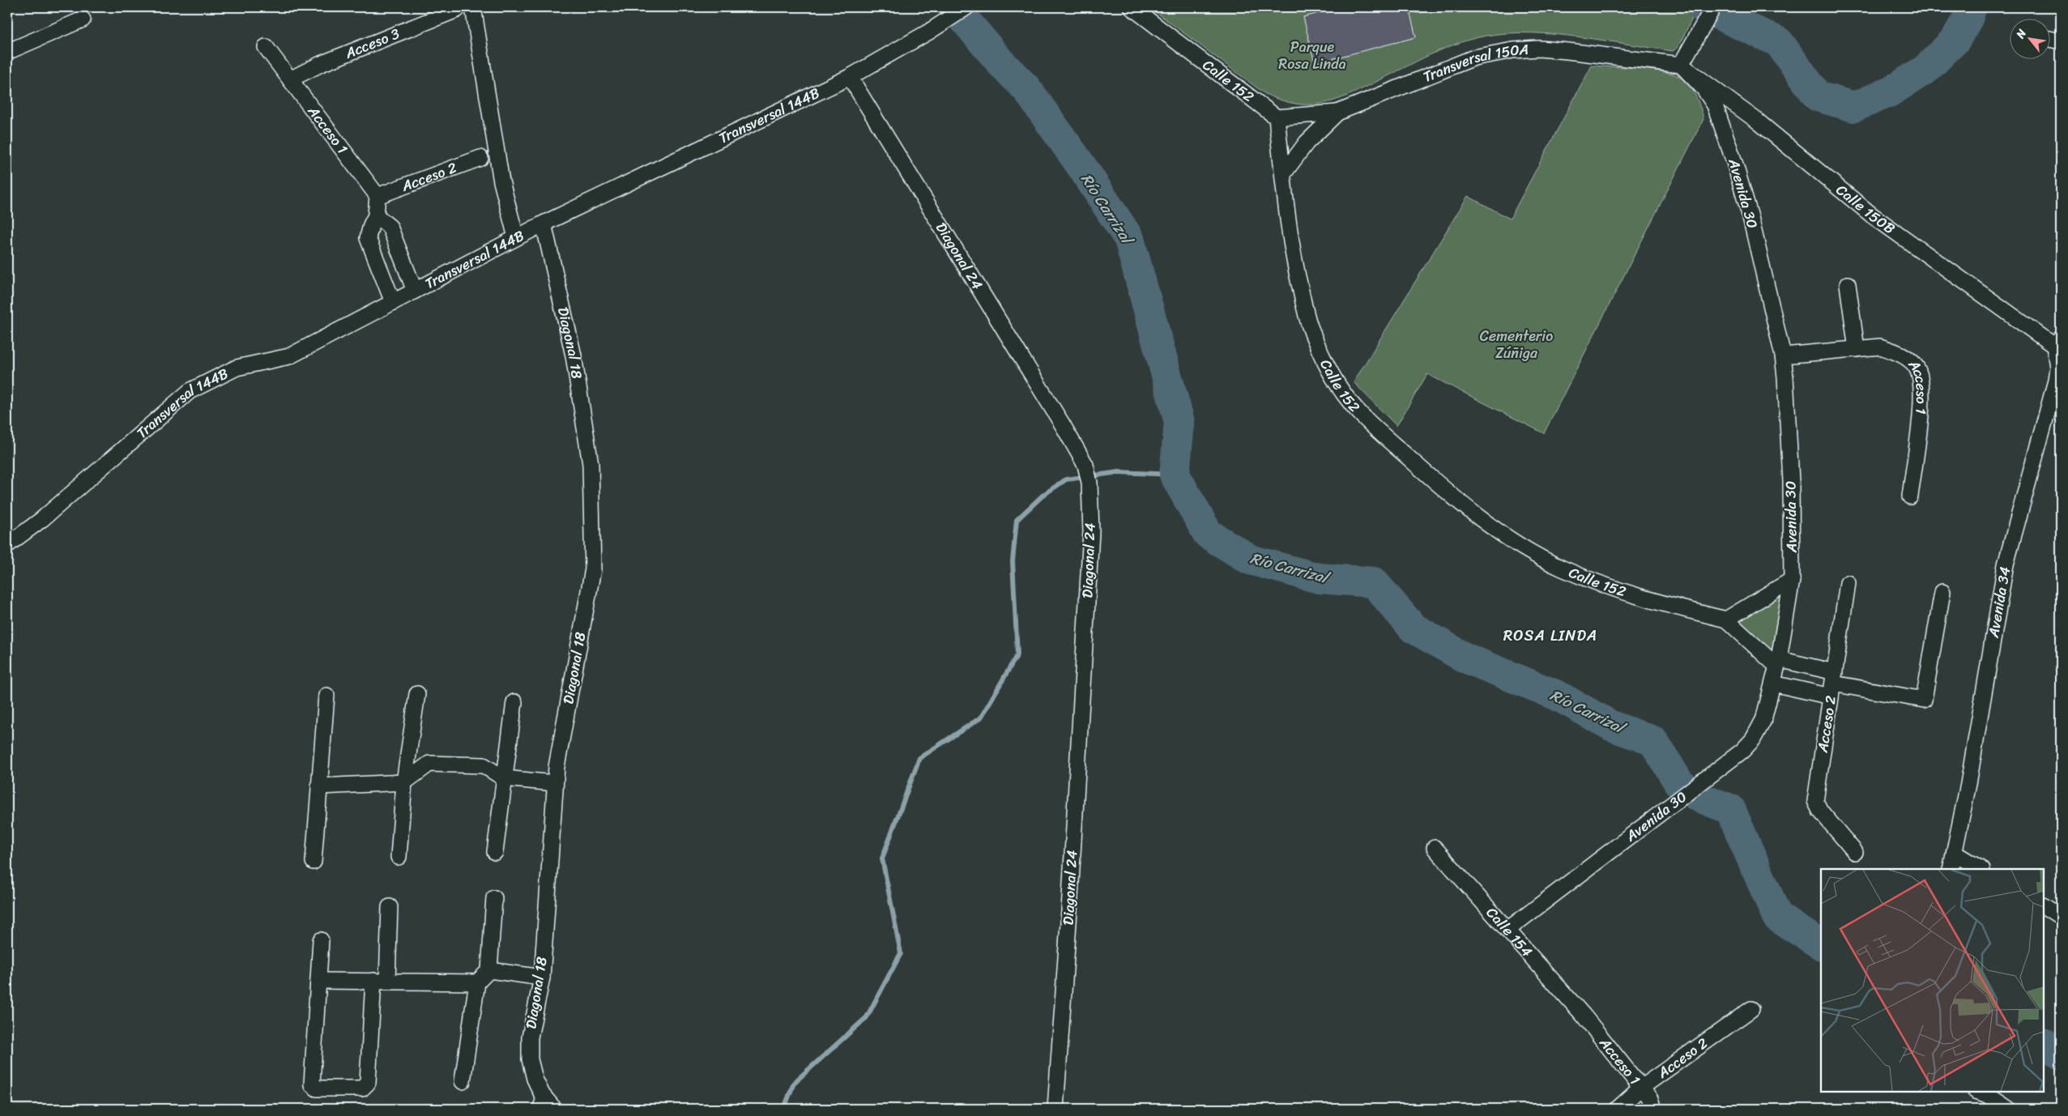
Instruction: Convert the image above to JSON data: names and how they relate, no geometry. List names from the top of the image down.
{
  "streets": {
    "street": [
      "Acceso 3",
      "Transversal 150A",
      "Calle 152",
      "Transversal 144B",
      "Acceso 1",
      "Acceso 2",
      "Avenida 30",
      "Calle 150B",
      "Diagonal 24",
      "Diagonal 18",
      "Avenida 34",
      "Calle 154"
    ]
  },
  "crossings": [
    ["Acceso 3", "Acceso 1"],
    ["Transversal 150A", "Calle 152"],
    ["Transversal 150A", "Avenida 30"],
    ["Transversal 150A", "Calle 150B"],
    ["Calle 152", "Avenida 30"],
    ["Transversal 144B", "Diagonal 24"],
    ["Transversal 144B", "Diagonal 18"],
    ["Acceso 1", "Acceso 2"],
    ["Acceso 1", "Avenida 30"],
    ["Acceso 1", "Calle 154"],
    ["Avenida 30", "Calle 150B"],
    ["Avenida 30", "Calle 154"],
    ["Calle 150B", "Avenida 34"]
  ],
  "districts": ["ROSA LINDA"],
  "water": ["Río Carrizal"],
  "parks": ["Parque Rosa Linda", "Cementerio Zúñiga"],
  "north": "top left"
}
